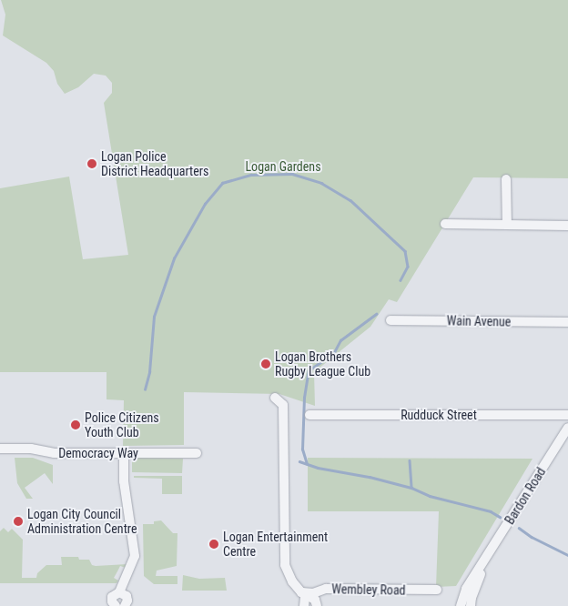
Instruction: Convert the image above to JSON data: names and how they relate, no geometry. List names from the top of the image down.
{
  "streets": {
    "street": [
      "Wain Avenue",
      "Rudduck Street",
      "Democracy Way",
      "Bardon Road",
      "Wembley Road"
    ]
  },
  "parks": ["Logan Gardens"],
  "places": [
    "Logan Police District Headquarters",
    "Logan Brothers Rugby League Club",
    "Police Citizens Youth Club",
    "Logan City Council Administration Centre",
    "Logan Entertainment Centre"
  ]
}
